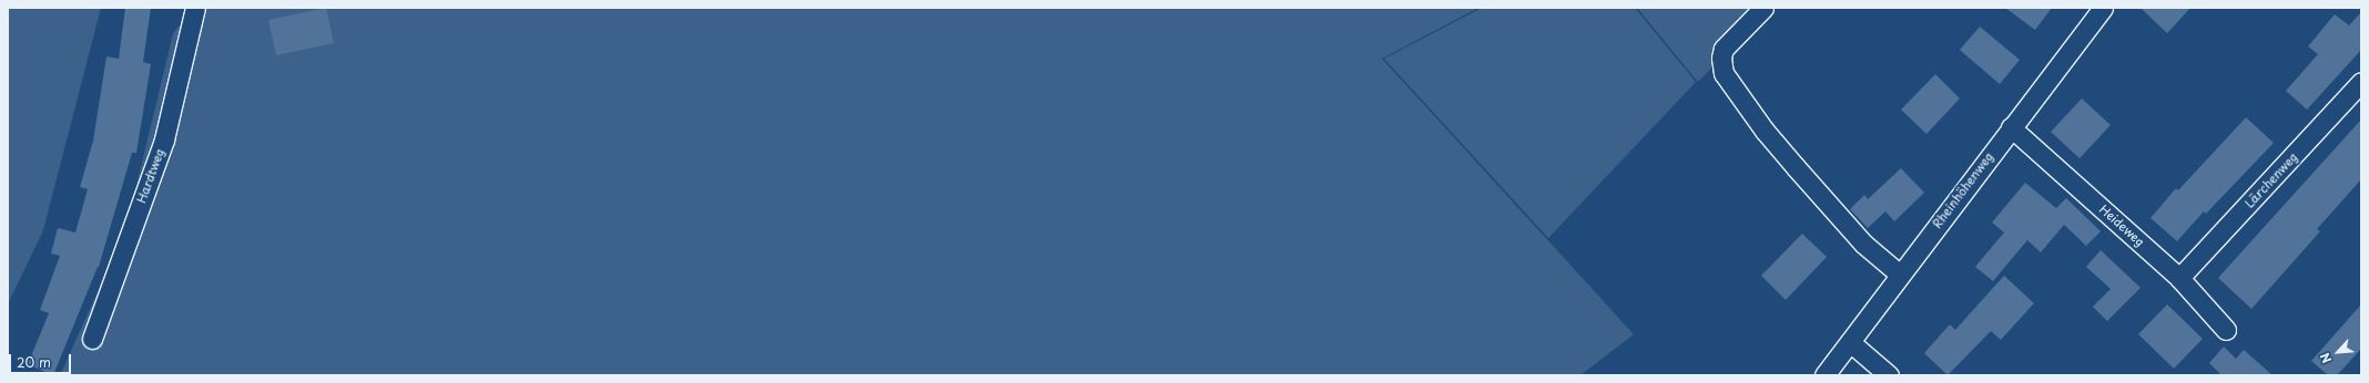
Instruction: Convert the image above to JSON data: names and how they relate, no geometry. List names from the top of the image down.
{
  "streets": {
    "street": [
      "Hardtweg",
      "Lärchenweg",
      "Rheinhöhenweg",
      "Heideweg"
    ]
  },
  "crossings": [
    ["Lärchenweg", "Heideweg"],
    ["Rheinhöhenweg", "Heideweg"]
  ],
  "scale_bar": "20 m",
  "north": "bottom left"
}
